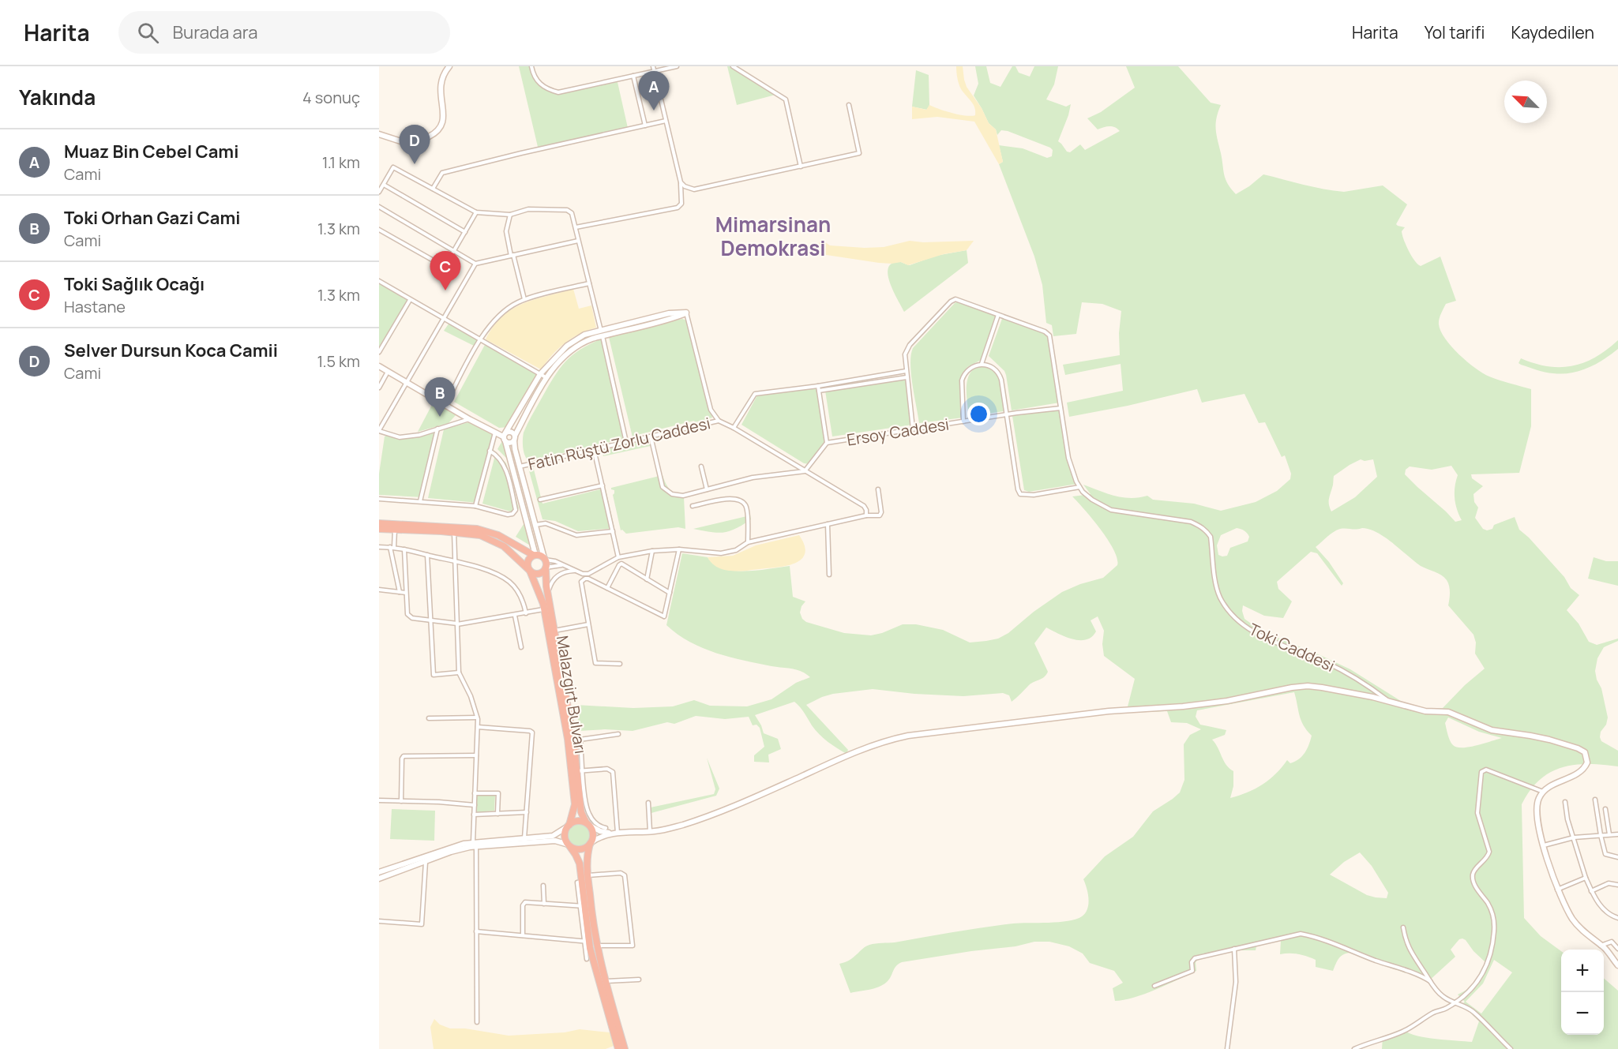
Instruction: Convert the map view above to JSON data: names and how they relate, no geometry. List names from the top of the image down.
{
  "streets": {
    "highway": ["Malazgirt Bulvarı"],
    "street": ["Ersoy Caddesi", "Fatin Rüştü Zorlu Caddesi", "Toki Caddesi"]
  },
  "crossings": [
    ["Ersoy Caddesi", "Toki Caddesi"]
  ],
  "districts": ["Mimarsinan Demokrasi"],
  "north": "top left",
  "page": {
    "header": "Harita",
    "search": "Burada ara",
    "nav": ["Harita", "Yol tarifi", "Kaydedilen"],
    "heading": ["Yakında", "4 sonuç"],
    "pins": [
      "A",
      "D",
      "C",
      "B"
    ],
    "list": [
      {
        "mark": "A",
        "name": "Muaz Bin Cebel Cami",
        "note": "Cami",
        "value": "1.1 km"
      },
      {
        "mark": "B",
        "name": "Toki Orhan Gazi Cami",
        "note": "Cami",
        "value": "1.3 km"
      },
      {
        "mark": "C",
        "name": "Toki Sağlık Ocağı",
        "note": "Hastane",
        "value": "1.3 km"
      },
      {
        "mark": "D",
        "name": "Selver Dursun Koca Camii",
        "note": "Cami",
        "value": "1.5 km"
      }
    ],
    "map_buttons": ["+", "−"]
  }
}
